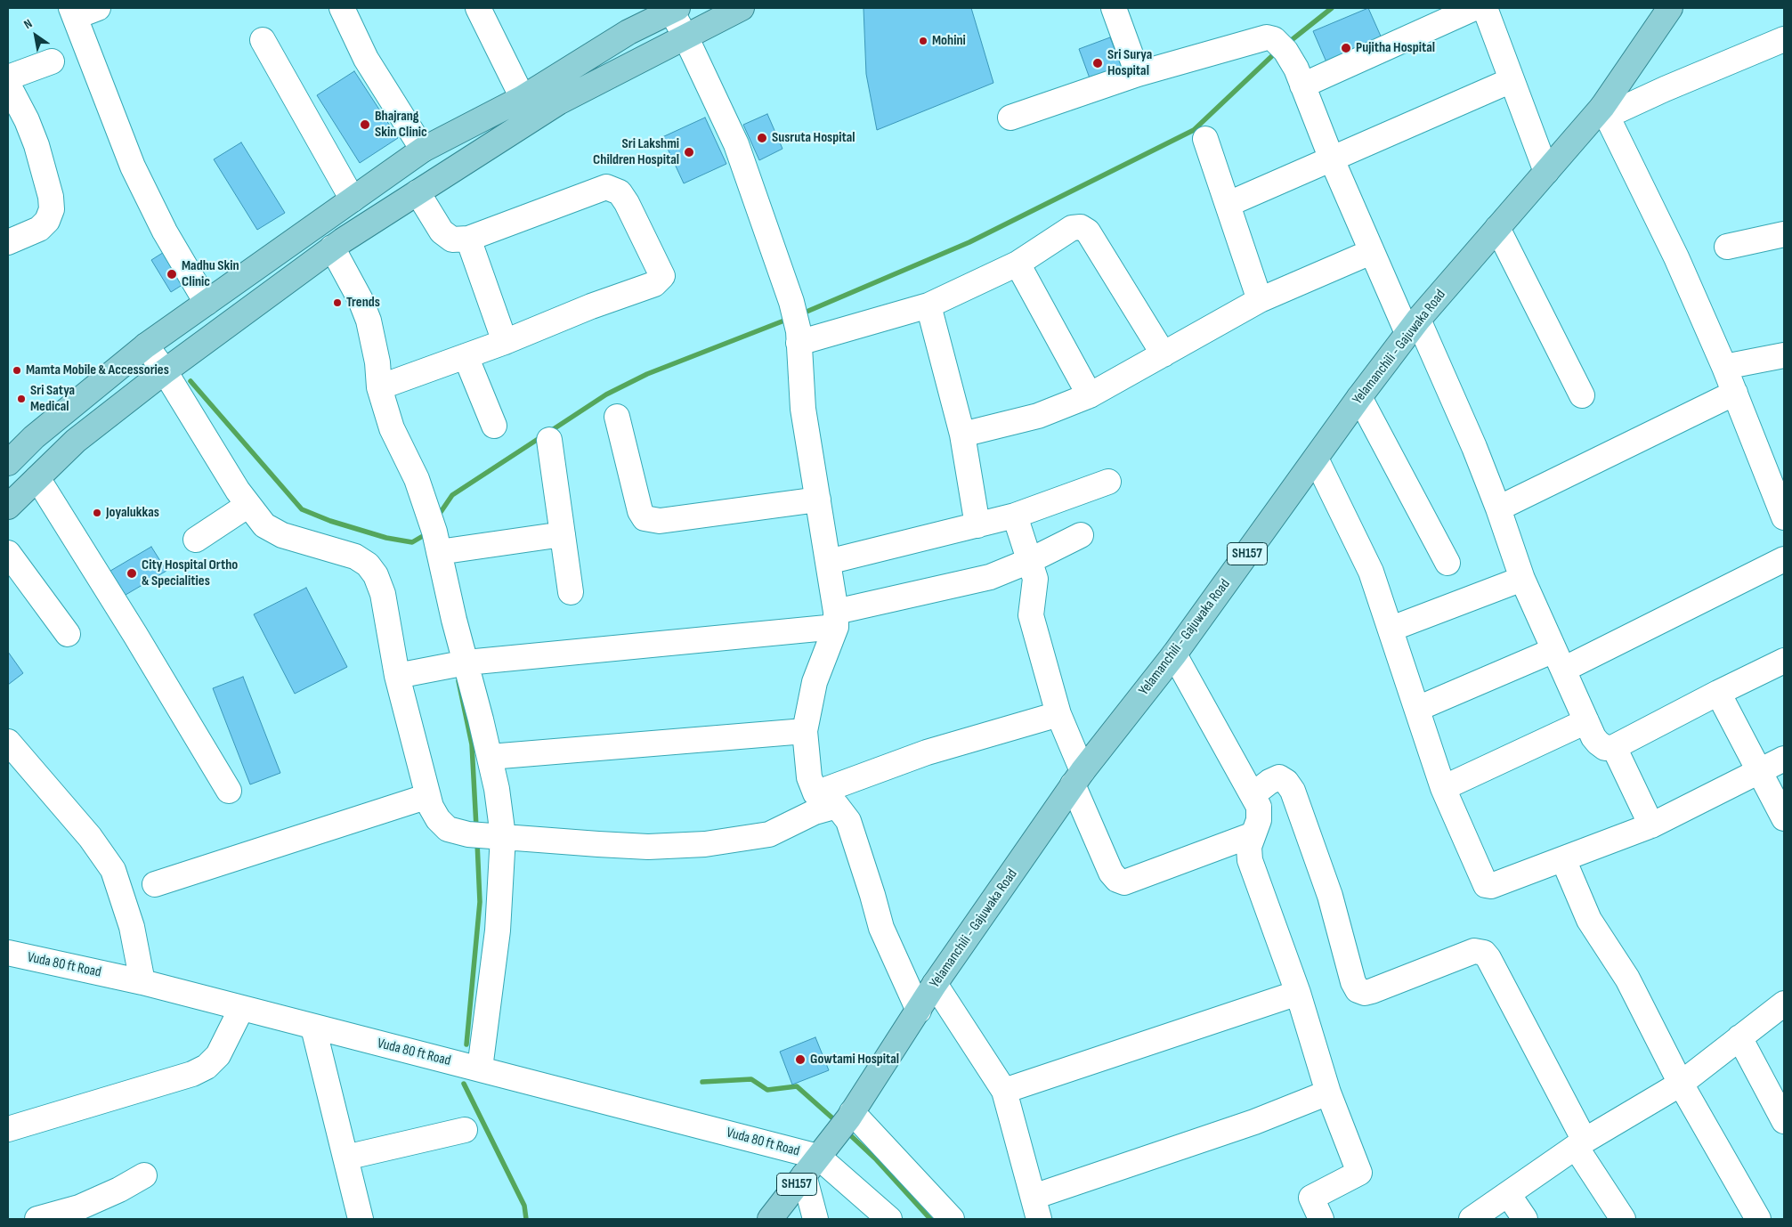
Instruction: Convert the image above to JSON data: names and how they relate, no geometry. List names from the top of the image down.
{
  "streets": {
    "main road": ["Yelamanchili - Gajuwaka Road", "SH157"],
    "street": ["Vuda 80 ft Road"]
  },
  "crossings": [
    ["Yelamanchili - Gajuwaka Road", "Vuda 80 ft Road"]
  ],
  "places": [
    "Mohini",
    "Pujitha Hospital",
    "Sri Surya Hospital",
    "Bhajrang Skin Clinic",
    "Susruta Hospital",
    "Sri Lakshmi Children Hospital",
    "Madhu Skin Clinic",
    "Trends",
    "Mamta Mobile & Accessories",
    "Sri Satya Medical",
    "Joyalukkas",
    "City Hospital Ortho & Specialities",
    "Gowtami Hospital"
  ],
  "north": "top left"
}
